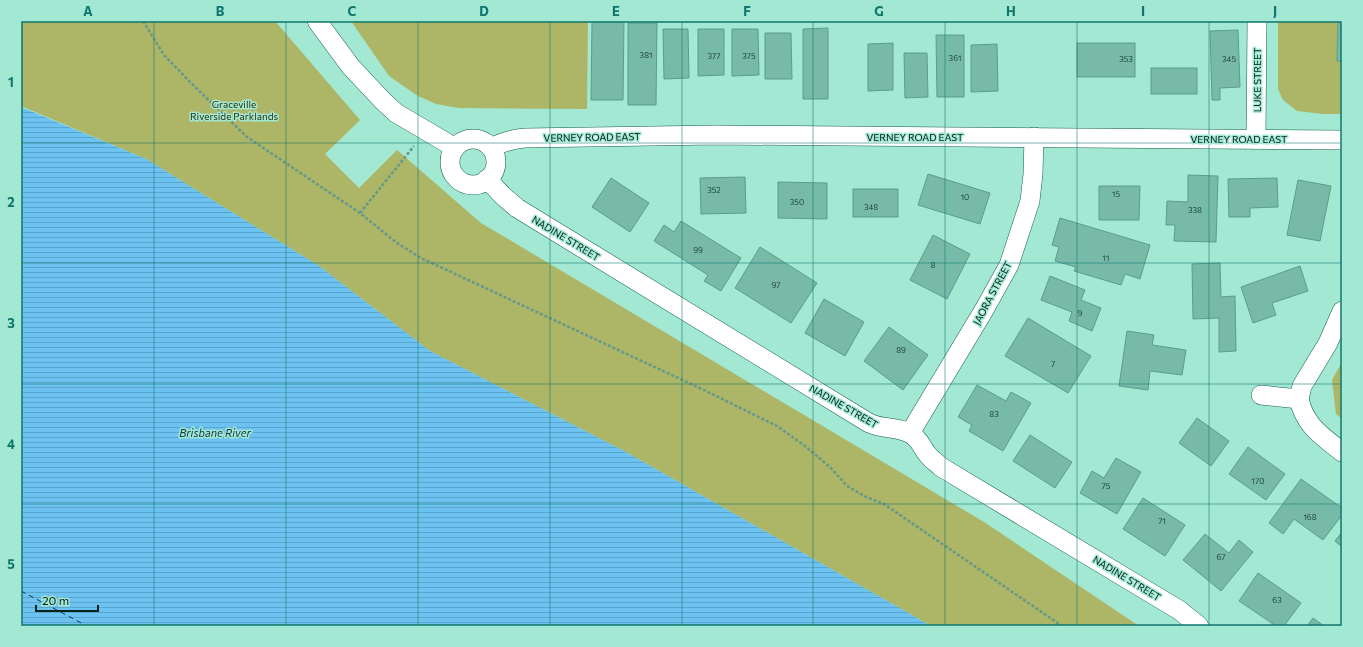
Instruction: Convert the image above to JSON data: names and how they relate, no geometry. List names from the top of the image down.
{
  "streets": {
    "street": [
      "LUKE STREET",
      "VERNEY ROAD EAST",
      "NADINE STREET",
      "JAORA STREET"
    ]
  },
  "crossings": [
    ["LUKE STREET", "VERNEY ROAD EAST"],
    ["VERNEY ROAD EAST", "NADINE STREET"],
    ["VERNEY ROAD EAST", "JAORA STREET"],
    ["NADINE STREET", "JAORA STREET"]
  ],
  "water": ["Brisbane River"],
  "parks": ["Graceville Riverside Parklands"],
  "house_numbers": [
    "381",
    "377",
    "375",
    "361",
    "353",
    "345",
    "352",
    "15",
    "10",
    "350",
    "348",
    "338",
    "99",
    "11",
    "8",
    "97",
    "9",
    "89",
    "7",
    "83",
    "170",
    "75",
    "168",
    "71",
    "67",
    "63"
  ],
  "scale_bar": "20 m",
  "grid": {
    "columns": [
      "A",
      "B",
      "C",
      "D",
      "E",
      "F",
      "G",
      "H",
      "I",
      "J"
    ],
    "rows": [
      "1",
      "2",
      "3",
      "4",
      "5"
    ]
  }
}
